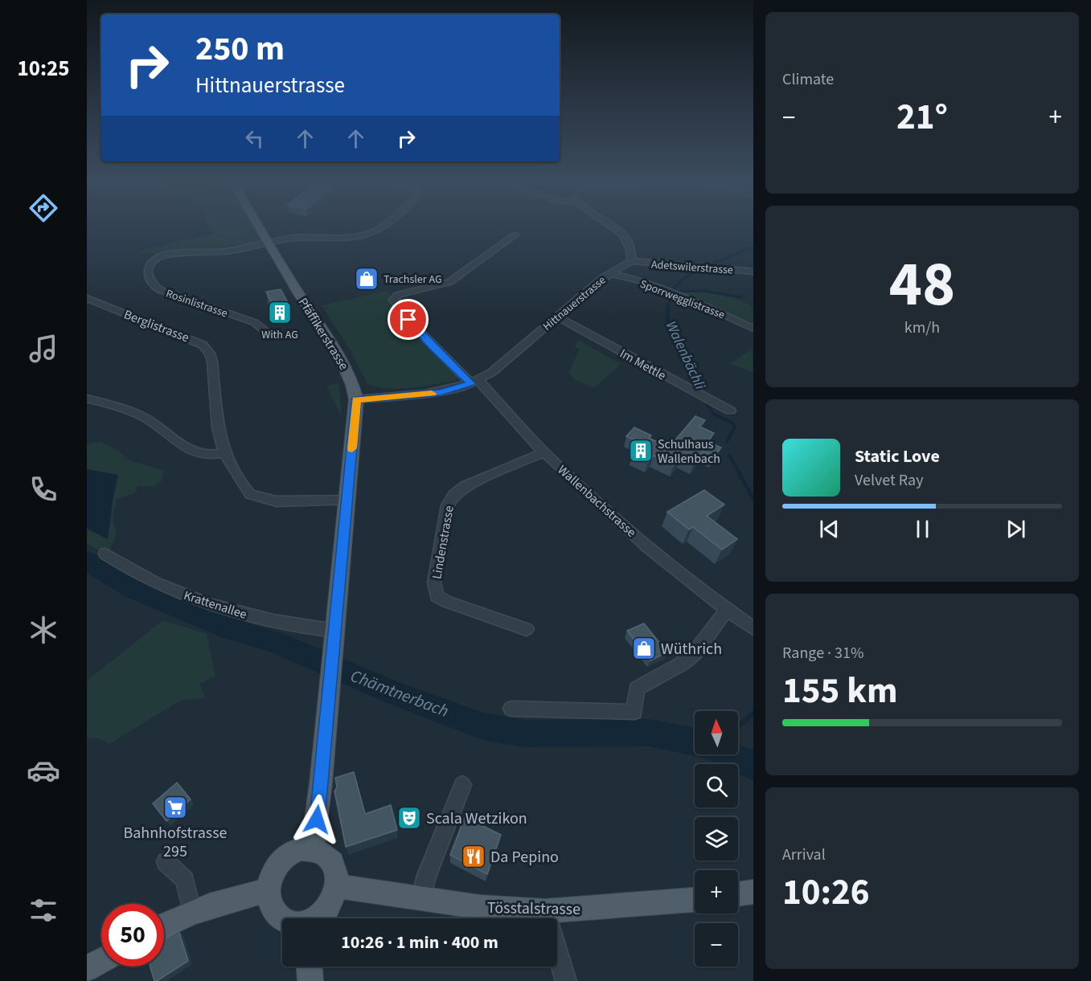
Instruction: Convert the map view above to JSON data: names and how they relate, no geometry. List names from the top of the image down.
{
  "streets": {
    "main road": ["Pfäffikerstrasse", "Tösstalstrasse"],
    "street": [
      "Adetswilerstrasse",
      "Sporrwegglistrasse",
      "Rosinlistrasse",
      "Hittnauerstrasse",
      "Berglistrasse",
      "Im Mettle",
      "Wallenbachstrasse",
      "Lindenstrasse",
      "Krattenallee"
    ]
  },
  "crossings": [
    ["Adetswilerstrasse", "Hittnauerstrasse"],
    ["Sporrwegglistrasse", "Hittnauerstrasse"],
    ["Rosinlistrasse", "Pfäffikerstrasse"],
    ["Hittnauerstrasse", "Pfäffikerstrasse"],
    ["Hittnauerstrasse", "Im Mettle"],
    ["Hittnauerstrasse", "Wallenbachstrasse"],
    ["Berglistrasse", "Pfäffikerstrasse"],
    ["Pfäffikerstrasse", "Krattenallee"],
    ["Wallenbachstrasse", "Lindenstrasse"]
  ],
  "water": ["Walenbächli", "Chämtnerbach"],
  "places": {
    "shop": ["Trachsler AG", "Wüthrich"],
    "building": ["With AG", "Schulhaus Wallenbach"],
    "supermarket": ["Bahnhofstrasse 295"],
    "theatre": ["Scala Wetzikon"],
    "restaurant": ["Da Pepino"]
  },
  "north": "top",
  "page": {
    "tabs": "10:25",
    "tile": [
      "Climate",
      ["48", "km/h"],
      ["Range · 31%", "155 km"],
      ["Arrival", "10:26"]
    ],
    "turn": ["250 m", "Hittnauerstrasse"],
    "heat": ["−", "21°", "+"],
    "song": ["Static Love", "Velvet Ray"],
    "map_buttons": ["+", "−"],
    "limit": "50",
    "trip": "10:26 · 1 min · 400 m"
  }
}
